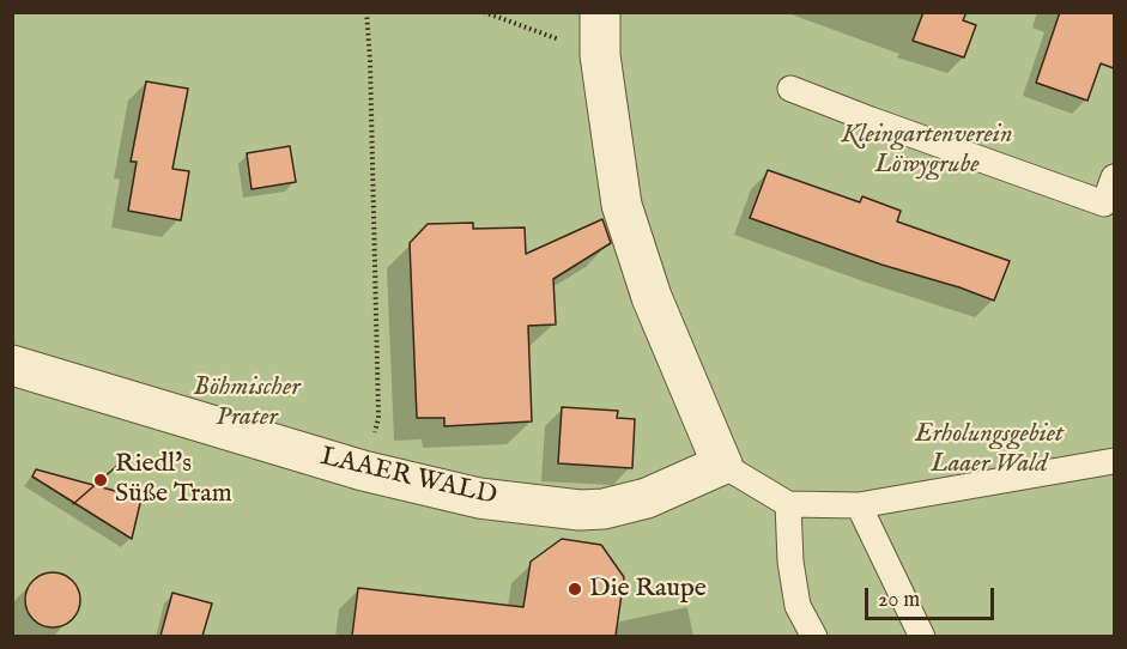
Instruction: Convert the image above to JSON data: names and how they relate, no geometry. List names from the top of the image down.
{
  "streets": {
    "street": ["LAAER WALD"]
  },
  "parks": ["Kleingartenverein Löwygrube", "Böhmischer Prater", "Erholungsgebiet Laaer Wald"],
  "places": ["Riedl's Süße Tram", "Die Raupe"],
  "scale_bar": "20 m"
}
